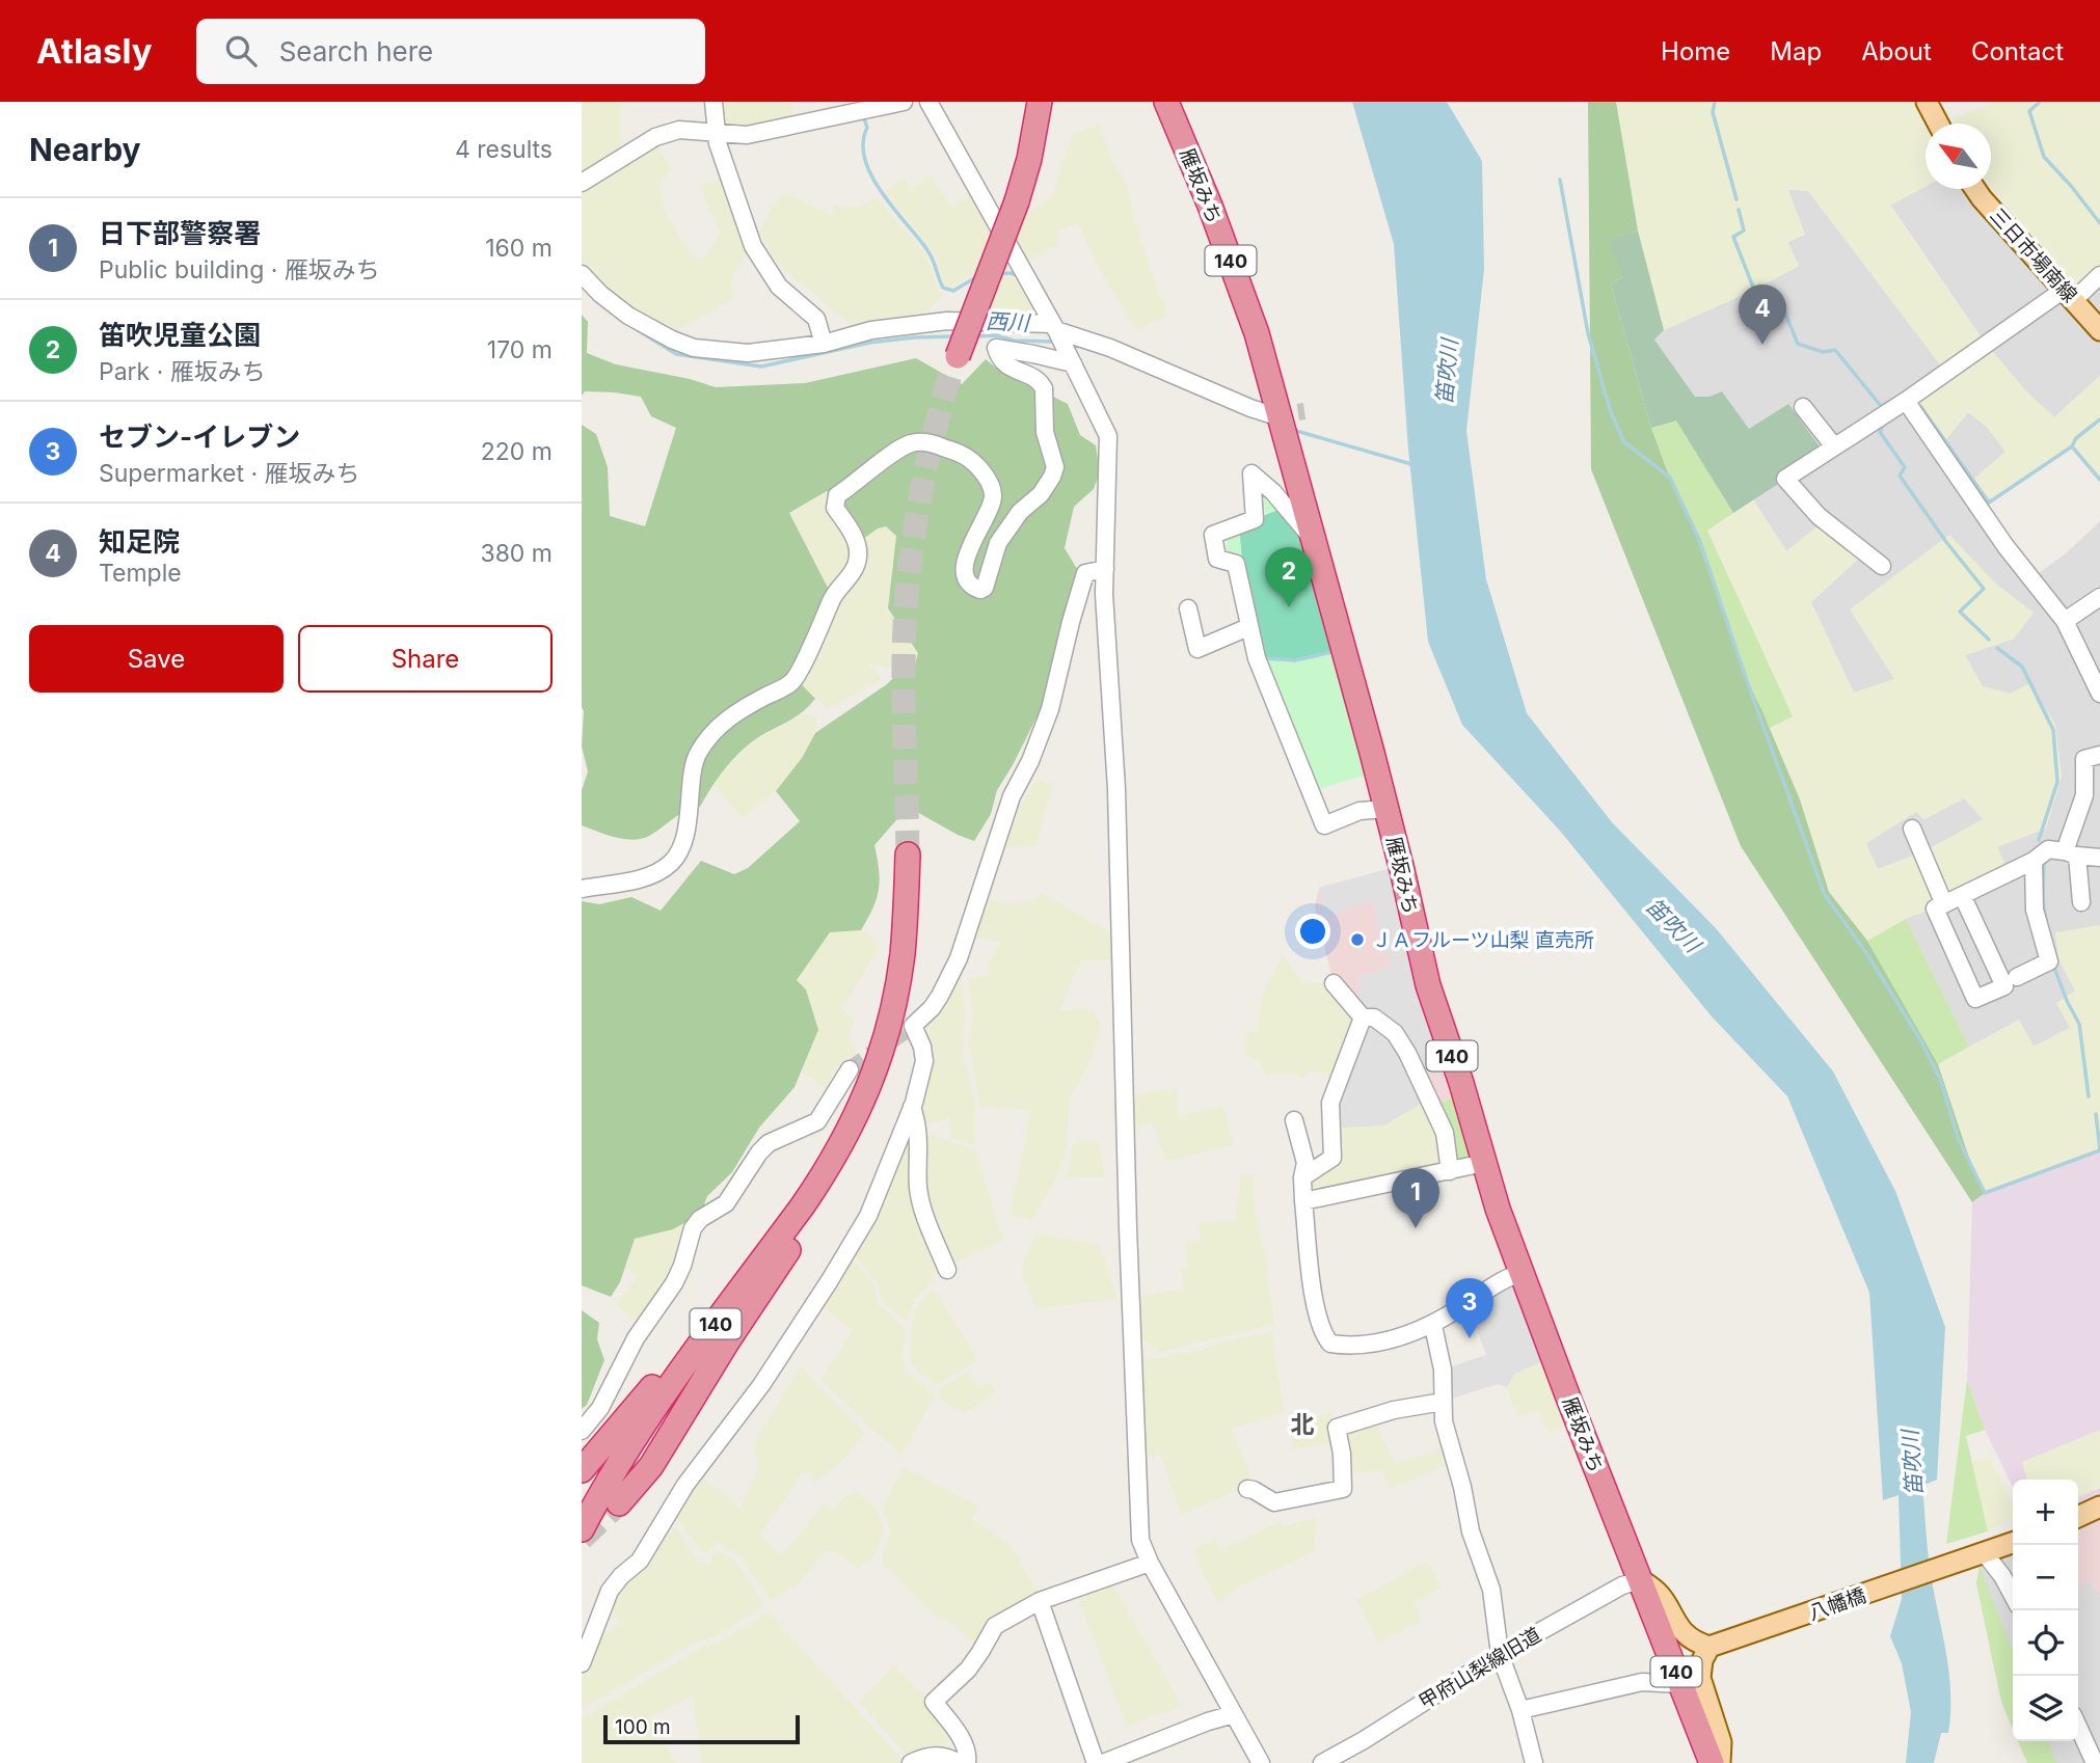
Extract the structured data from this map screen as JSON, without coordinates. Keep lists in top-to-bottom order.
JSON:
{
  "streets": {
    "highway": ["雁坂みち", "140"],
    "main road": ["三日市場南線", "八幡橋"],
    "street": ["甲府山梨線旧道"]
  },
  "crossings": [
    ["雁坂みち", "甲府山梨線旧道"]
  ],
  "districts": ["北"],
  "water": ["西川", "笛吹川"],
  "places": ["ＪＡフルーツ山梨 直売所"],
  "scale_bar": "100 m",
  "north": "top left",
  "page": {
    "header": "Atlasly",
    "search": "Search here",
    "nav": [
      "Home",
      "Map",
      "About",
      "Contact"
    ],
    "heading": ["Nearby", "4 results"],
    "list": [
      {
        "mark": "1",
        "name": "日下部警察署",
        "note": "Public building · 雁坂みち",
        "value": "160 m"
      },
      {
        "mark": "2",
        "name": "笛吹児童公園",
        "note": "Park · 雁坂みち",
        "value": "170 m"
      },
      {
        "mark": "3",
        "name": "セブン-イレブン",
        "note": "Supermarket · 雁坂みち",
        "value": "220 m"
      },
      {
        "mark": "4",
        "name": "知足院",
        "note": "Temple",
        "value": "380 m"
      }
    ],
    "pins": [
      "4",
      "2",
      "1",
      "3"
    ],
    "buttons": ["Save", "Share"],
    "map_buttons": ["+", "−"],
    "scale": "100 m"
  }
}
